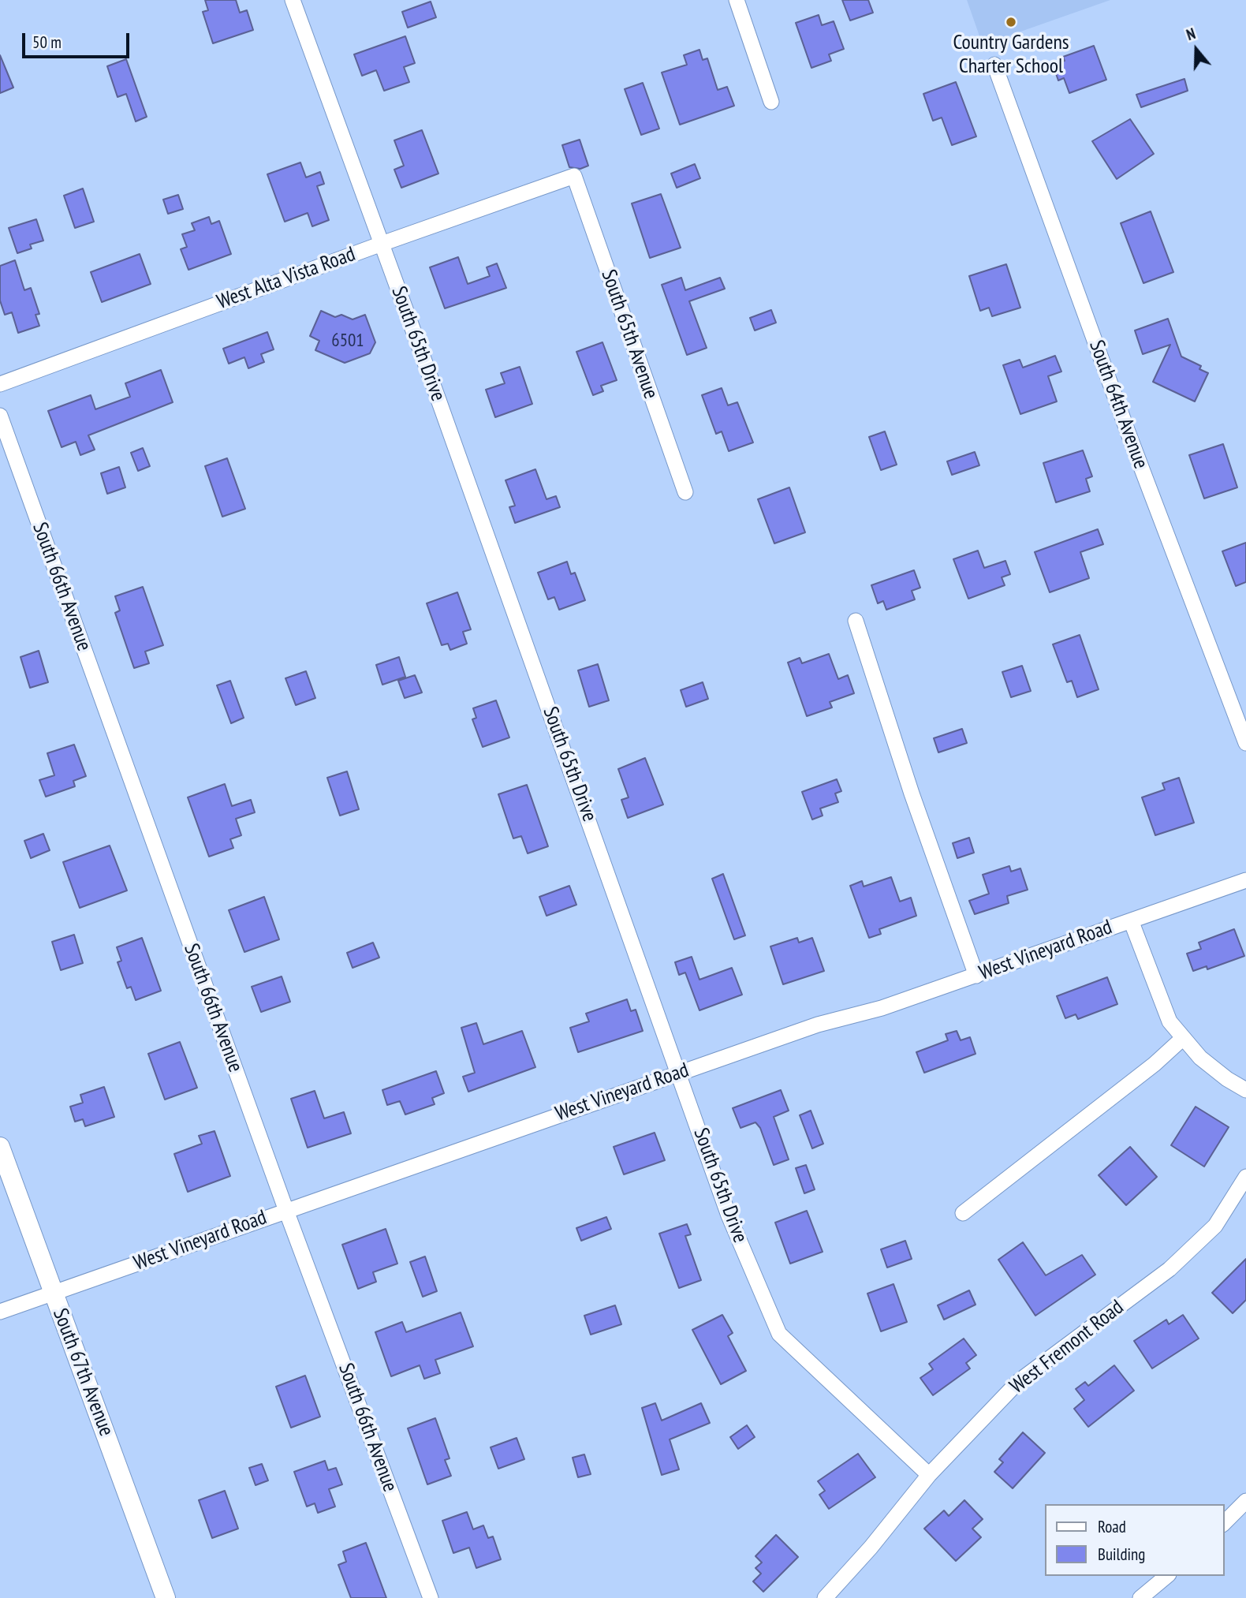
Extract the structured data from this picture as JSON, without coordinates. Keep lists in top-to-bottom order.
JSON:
{
  "streets": {
    "main road": ["South 67th Avenue"],
    "street": [
      "West Alta Vista Road",
      "South 65th Avenue",
      "South 65th Drive",
      "South 64th Avenue",
      "South 66th Avenue",
      "West Vineyard Road",
      "West Fremont Road"
    ]
  },
  "crossings": [
    ["West Alta Vista Road", "South 65th Avenue"],
    ["West Alta Vista Road", "South 65th Drive"],
    ["South 65th Drive", "West Vineyard Road"],
    ["South 65th Drive", "West Fremont Road"],
    ["South 66th Avenue", "West Vineyard Road"],
    ["West Vineyard Road", "South 67th Avenue"]
  ],
  "places": ["Country Gardens Charter School"],
  "house_numbers": ["6501"],
  "legend": ["Road", "Building"],
  "scale_bar": "50 m",
  "north": "top"
}
